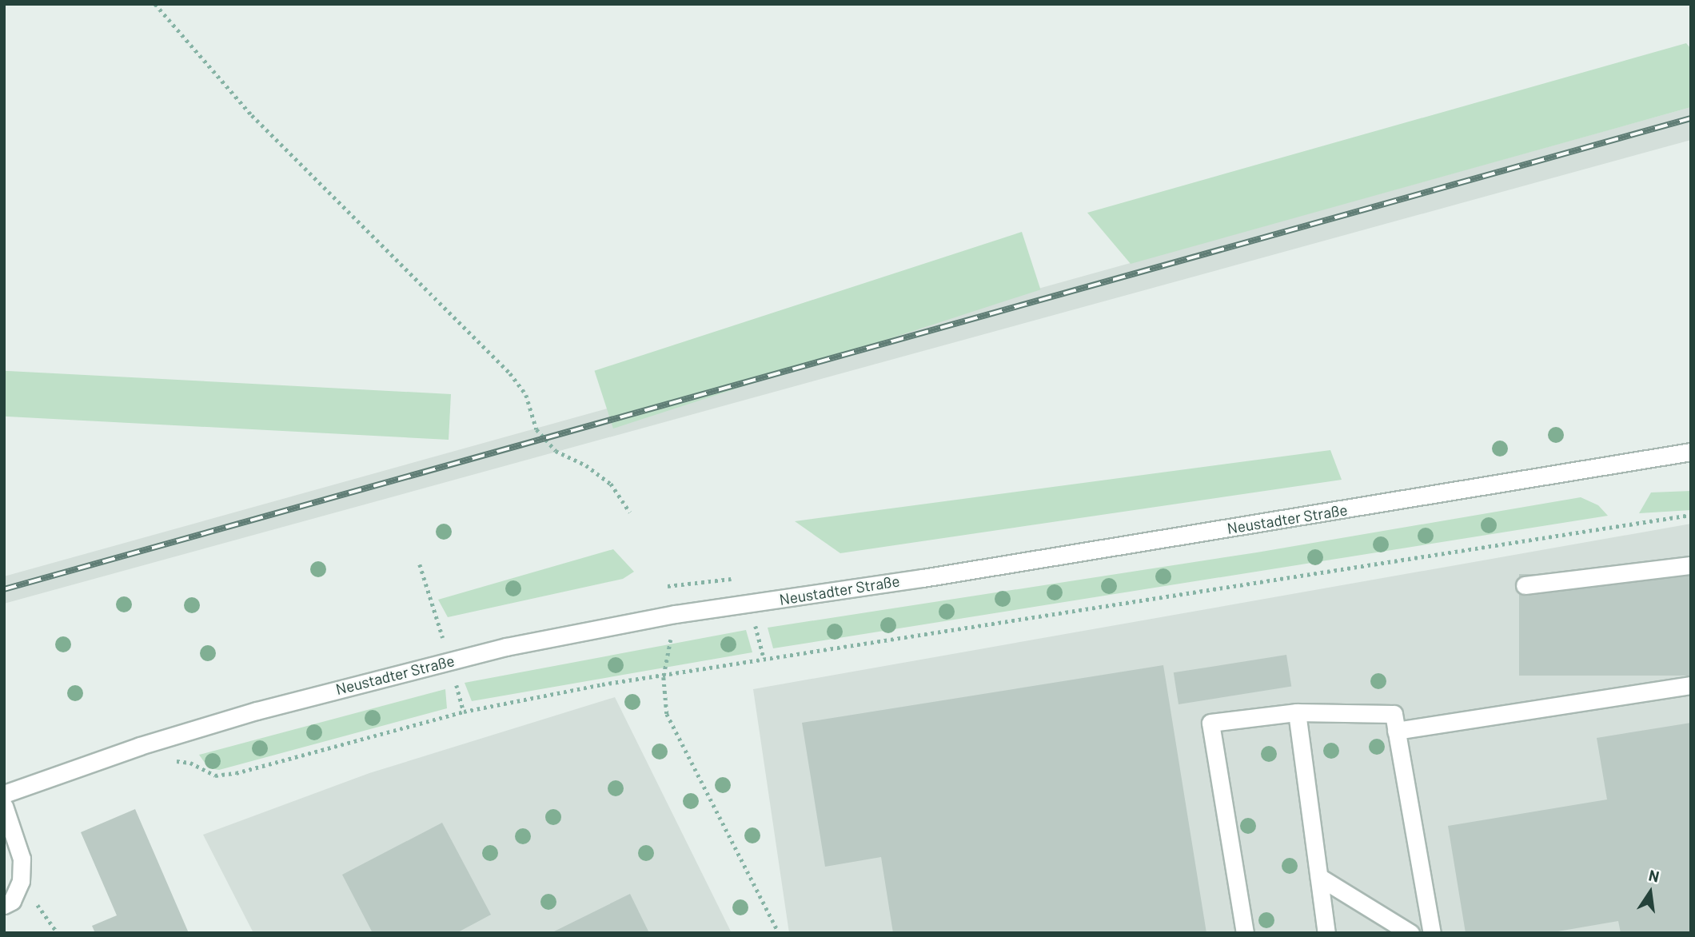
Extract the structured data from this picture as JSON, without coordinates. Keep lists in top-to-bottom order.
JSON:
{
  "streets": {
    "street": ["Neustadter Straße"]
  },
  "north": "top"
}
